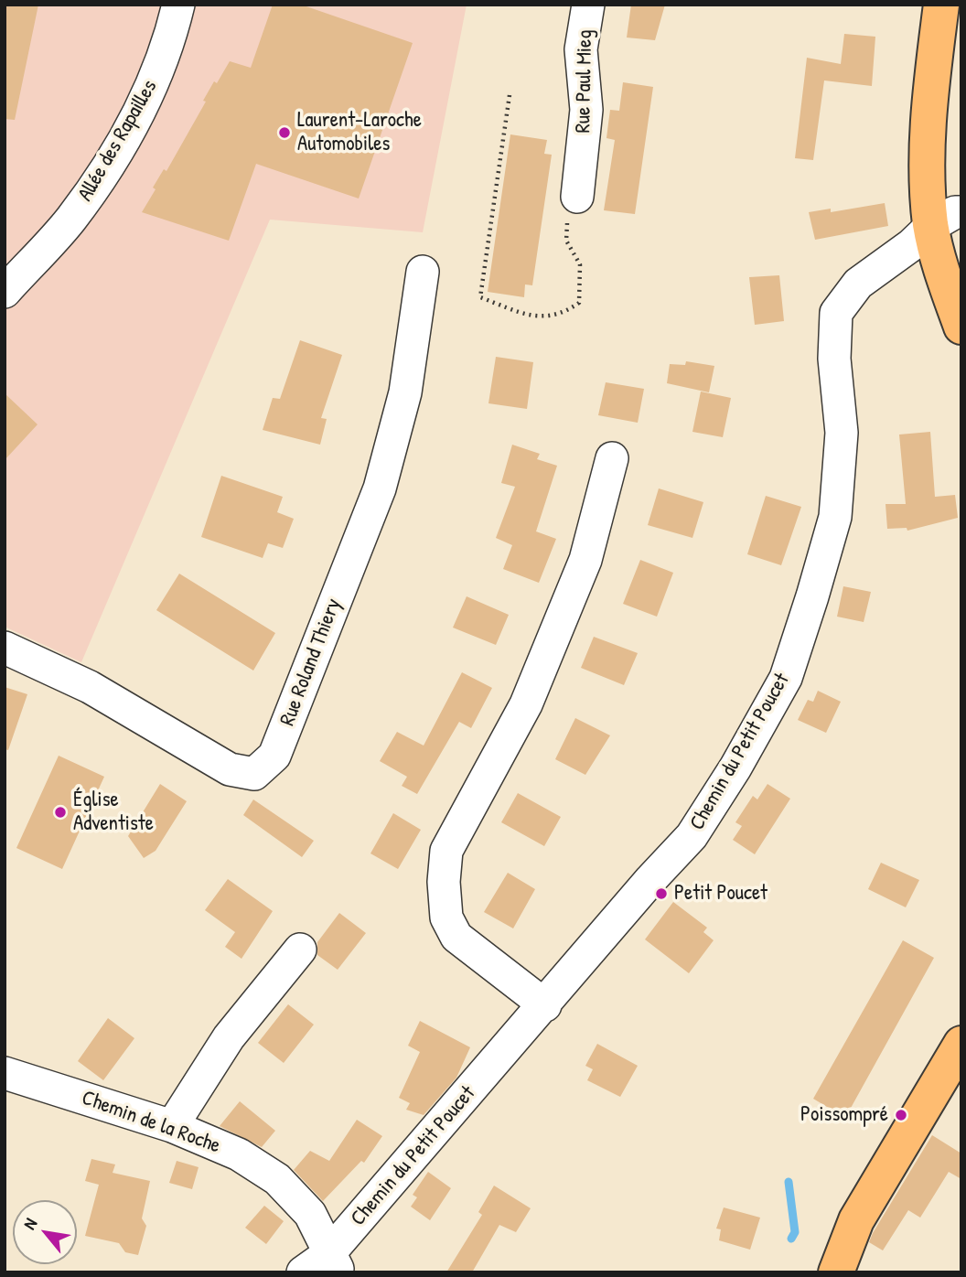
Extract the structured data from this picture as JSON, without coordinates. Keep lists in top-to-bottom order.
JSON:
{
  "streets": {
    "street": [
      "Rue Paul Mieg",
      "Allée des Rapailles",
      "Rue Roland Thiery",
      "Chemin du Petit Poucet",
      "Chemin de la Roche"
    ]
  },
  "crossings": [
    ["Chemin du Petit Poucet", "Chemin de la Roche"]
  ],
  "places": [
    "Laurent-Laroche Automobiles",
    "Église Adventiste",
    "Petit Poucet",
    "Poissompré"
  ],
  "north": "top left"
}
